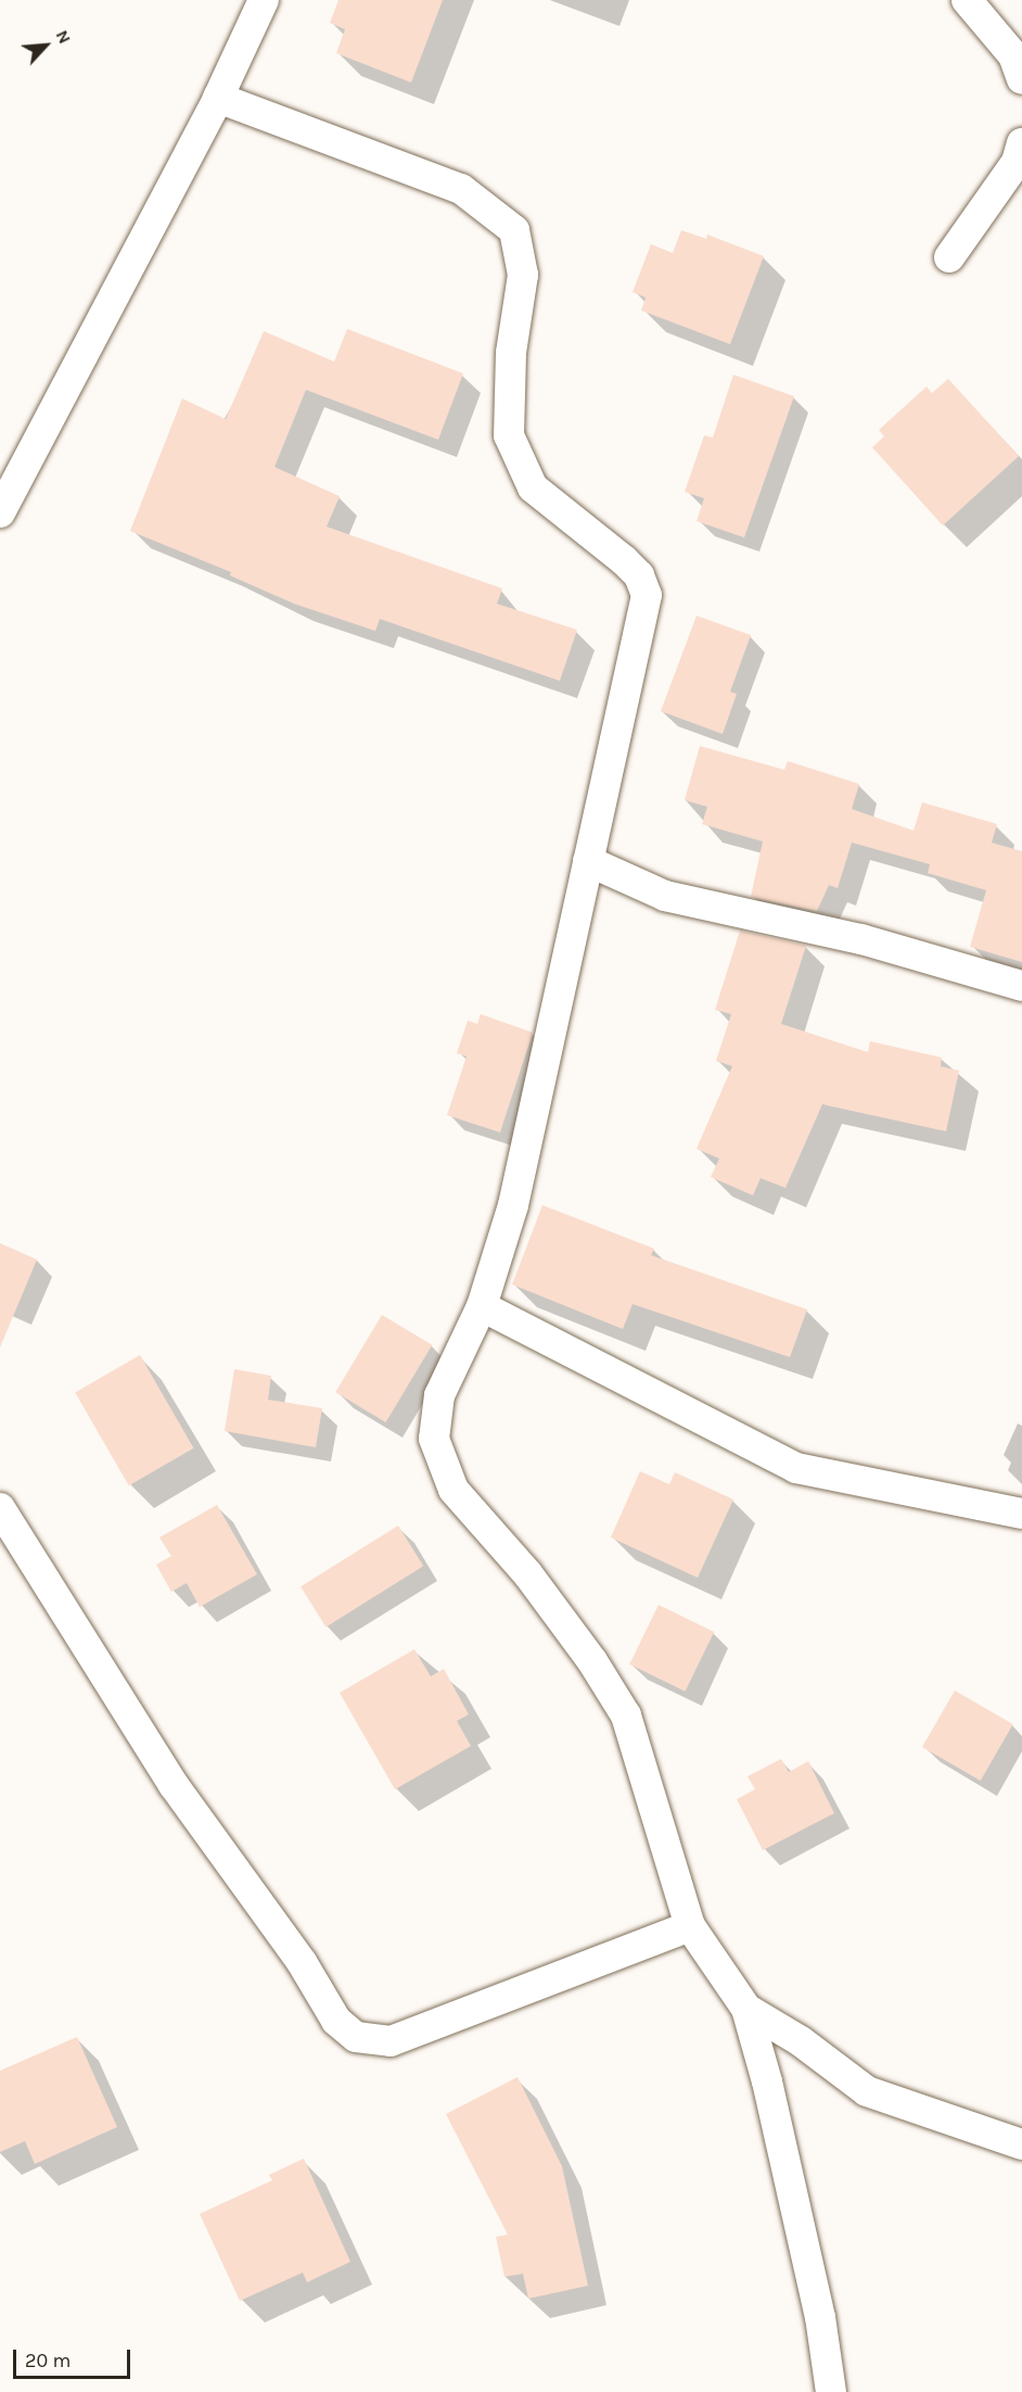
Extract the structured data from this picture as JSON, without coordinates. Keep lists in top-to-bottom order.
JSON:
{
  "scale_bar": "20 m",
  "north": "top right"
}
